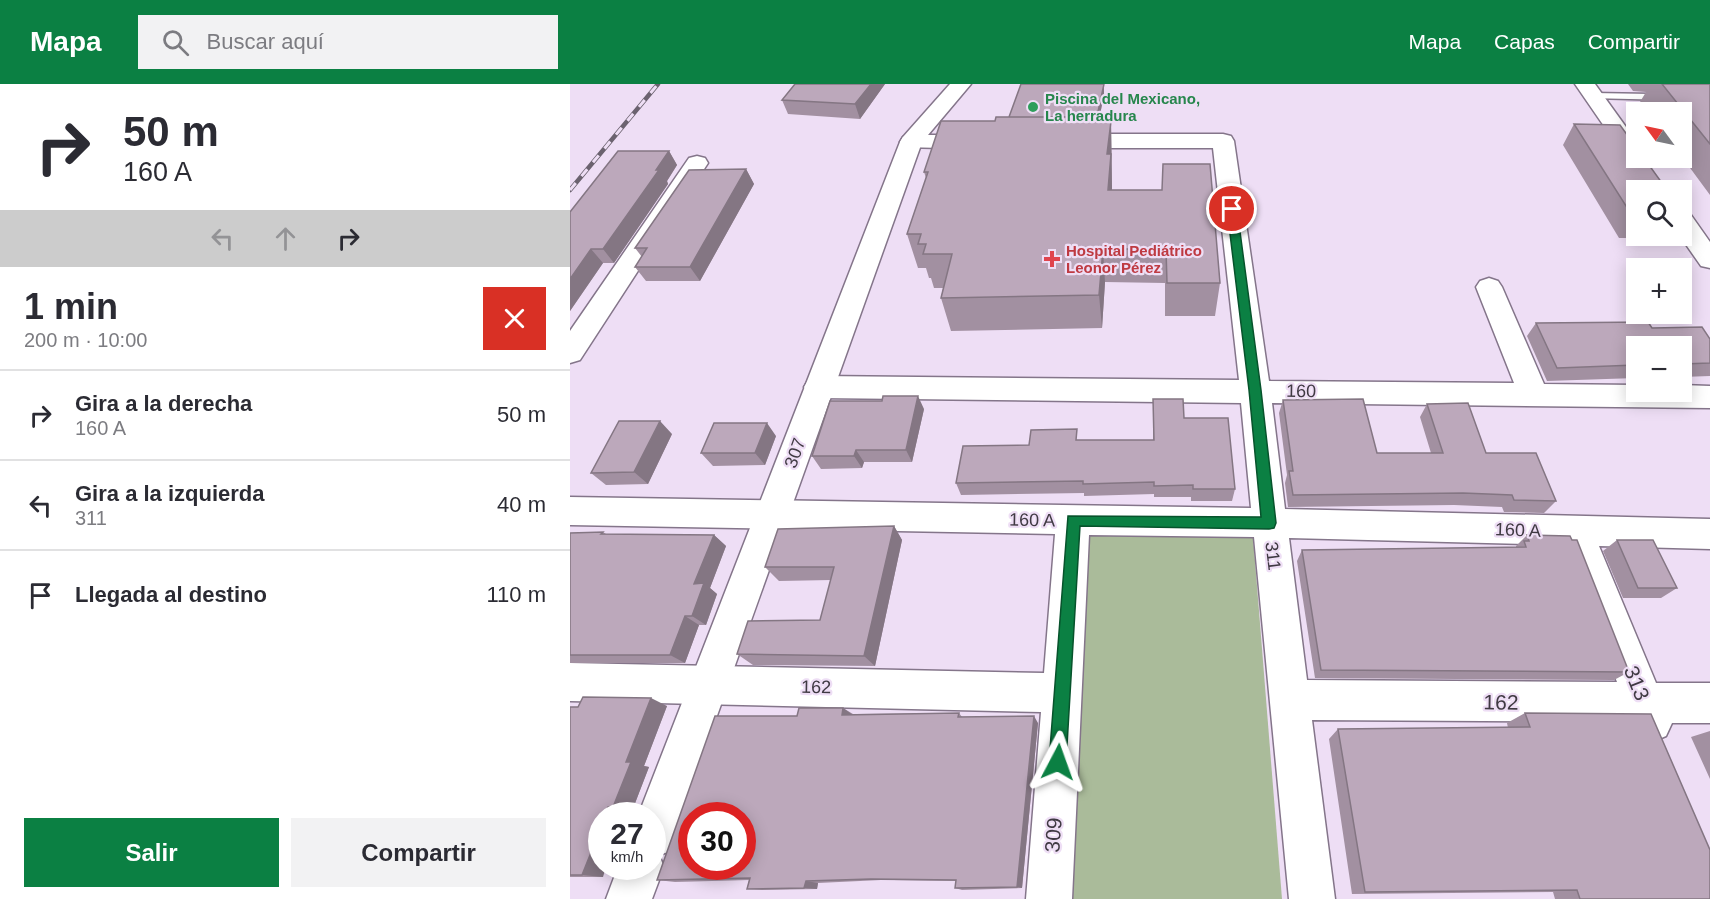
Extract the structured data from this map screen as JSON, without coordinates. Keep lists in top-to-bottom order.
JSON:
{
  "streets": {
    "street": [
      "160",
      "307",
      "160 A",
      "311",
      "313",
      "162",
      "309"
    ]
  },
  "crossings": [
    ["160", "307"],
    ["160", "311"],
    ["307", "160 A"],
    ["307", "162"],
    ["160 A", "311"],
    ["160 A", "313"],
    ["160 A", "309"],
    ["311", "162"],
    ["313", "162"],
    ["162", "309"]
  ],
  "places": {
    "other": ["Piscina del Mexicano, La herradura"],
    "health": ["Hospital Pediátrico Leonor Pérez"]
  },
  "north": "top left",
  "page": {
    "header": "Mapa",
    "search": "Buscar aquí",
    "nav": ["Mapa", "Capas", "Compartir"],
    "turn": ["50 m", "160 A"],
    "map_buttons": ["+", "−"],
    "heading": ["1 min", "200 m · 10:00"],
    "list": [
      {
        "name": "Gira a la derecha",
        "note": "160 A",
        "value": "50 m"
      },
      {
        "name": "Gira a la izquierda",
        "note": "311",
        "value": "40 m"
      },
      {
        "name": "Llegada al destino",
        "value": "110 m"
      }
    ],
    "speed": "27 km/h",
    "limit": "30",
    "buttons": ["Salir", "Compartir"]
  }
}
